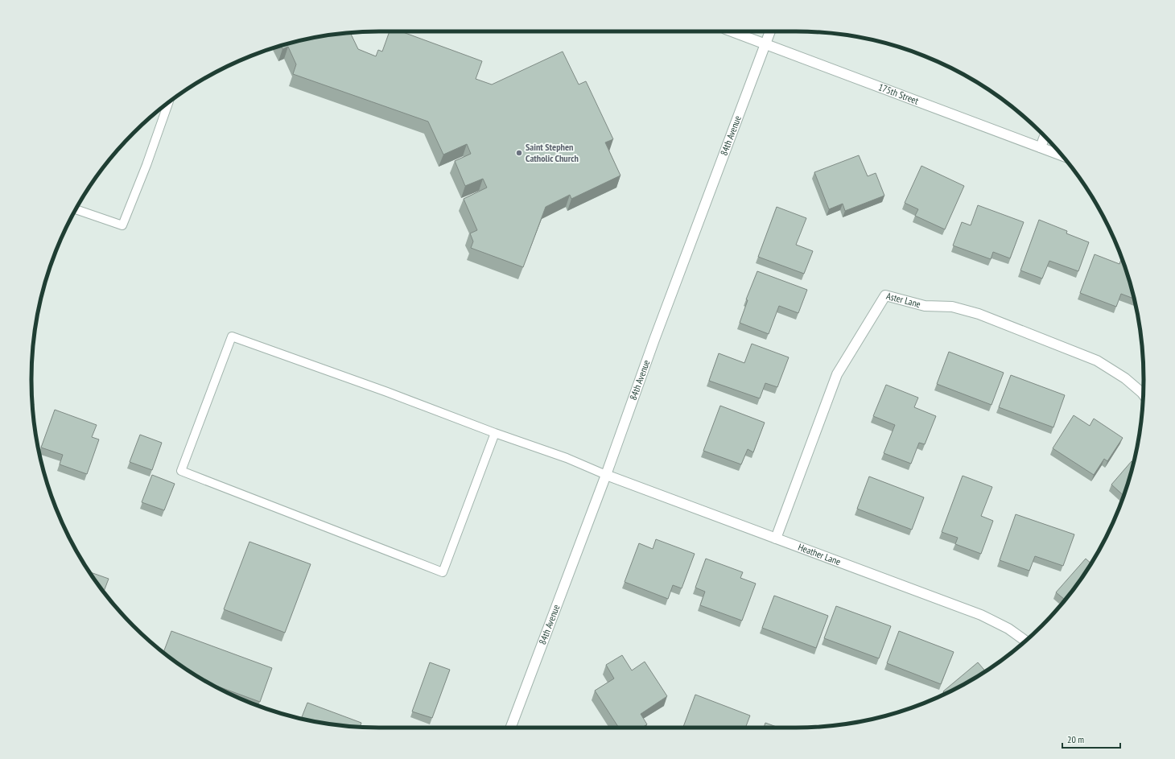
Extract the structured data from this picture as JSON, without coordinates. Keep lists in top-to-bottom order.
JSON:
{
  "streets": {
    "street": [
      "175th Street",
      "84th Avenue",
      "Aster Lane",
      "Heather Lane"
    ]
  },
  "crossings": [
    ["175th Street", "84th Avenue"],
    ["84th Avenue", "Heather Lane"],
    ["Aster Lane", "Heather Lane"]
  ],
  "places": ["Saint Stephen Catholic Church"],
  "scale_bar": "20 m"
}
